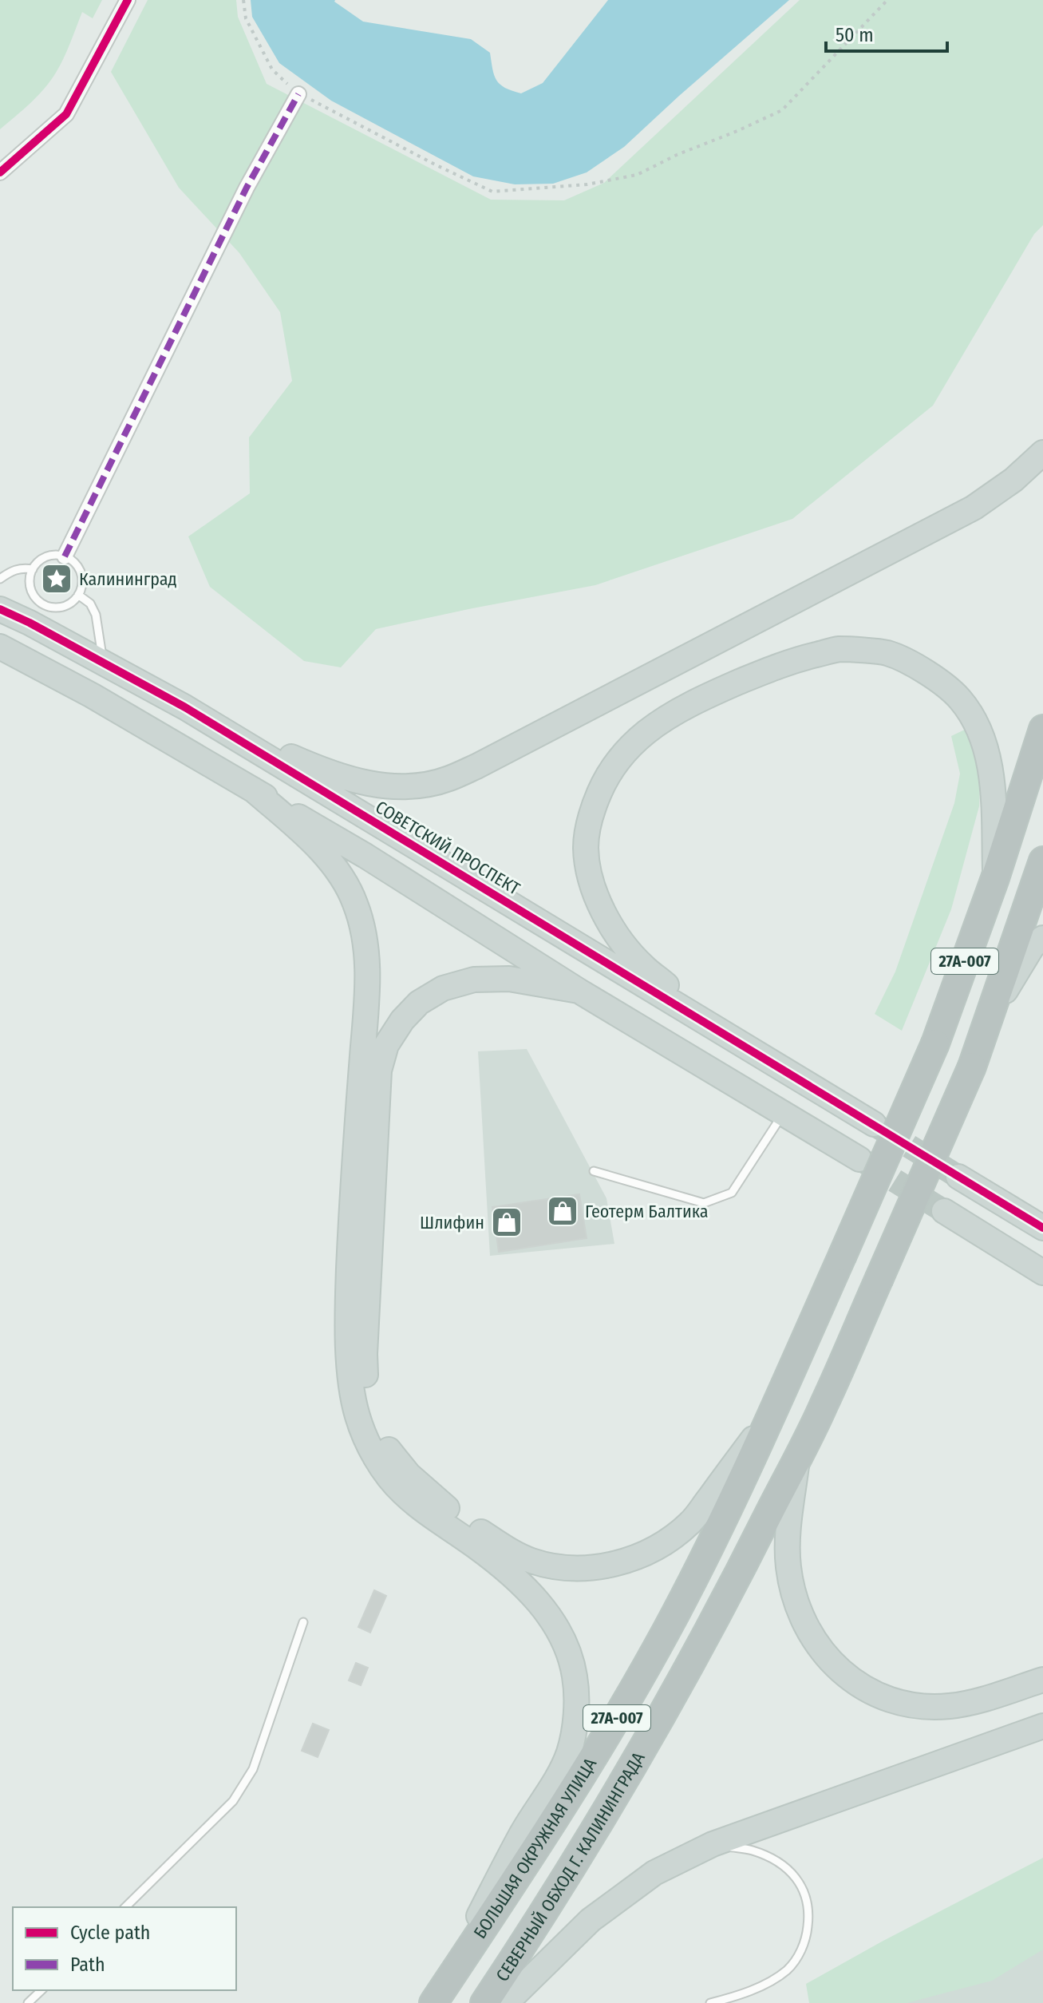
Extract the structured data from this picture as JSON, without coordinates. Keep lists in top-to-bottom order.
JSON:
{
  "streets": {
    "highway": ["27А-007", "БОЛЬШАЯ ОКРУЖНАЯ УЛИЦА", "СЕВЕРНЫЙ ОБХОД Г. КАЛИНИНГРАДА"],
    "main road": ["СОВЕТСКИЙ ПРОСПЕКТ"]
  },
  "crossings": [
    ["27А-007", "БОЛЬШАЯ ОКРУЖНАЯ УЛИЦА"]
  ],
  "places": {
    "place": ["Калининград"],
    "shop": ["Геотерм Балтика", "Шлифин"]
  },
  "legend": ["Cycle path", "Path"],
  "scale_bar": "50 m"
}
